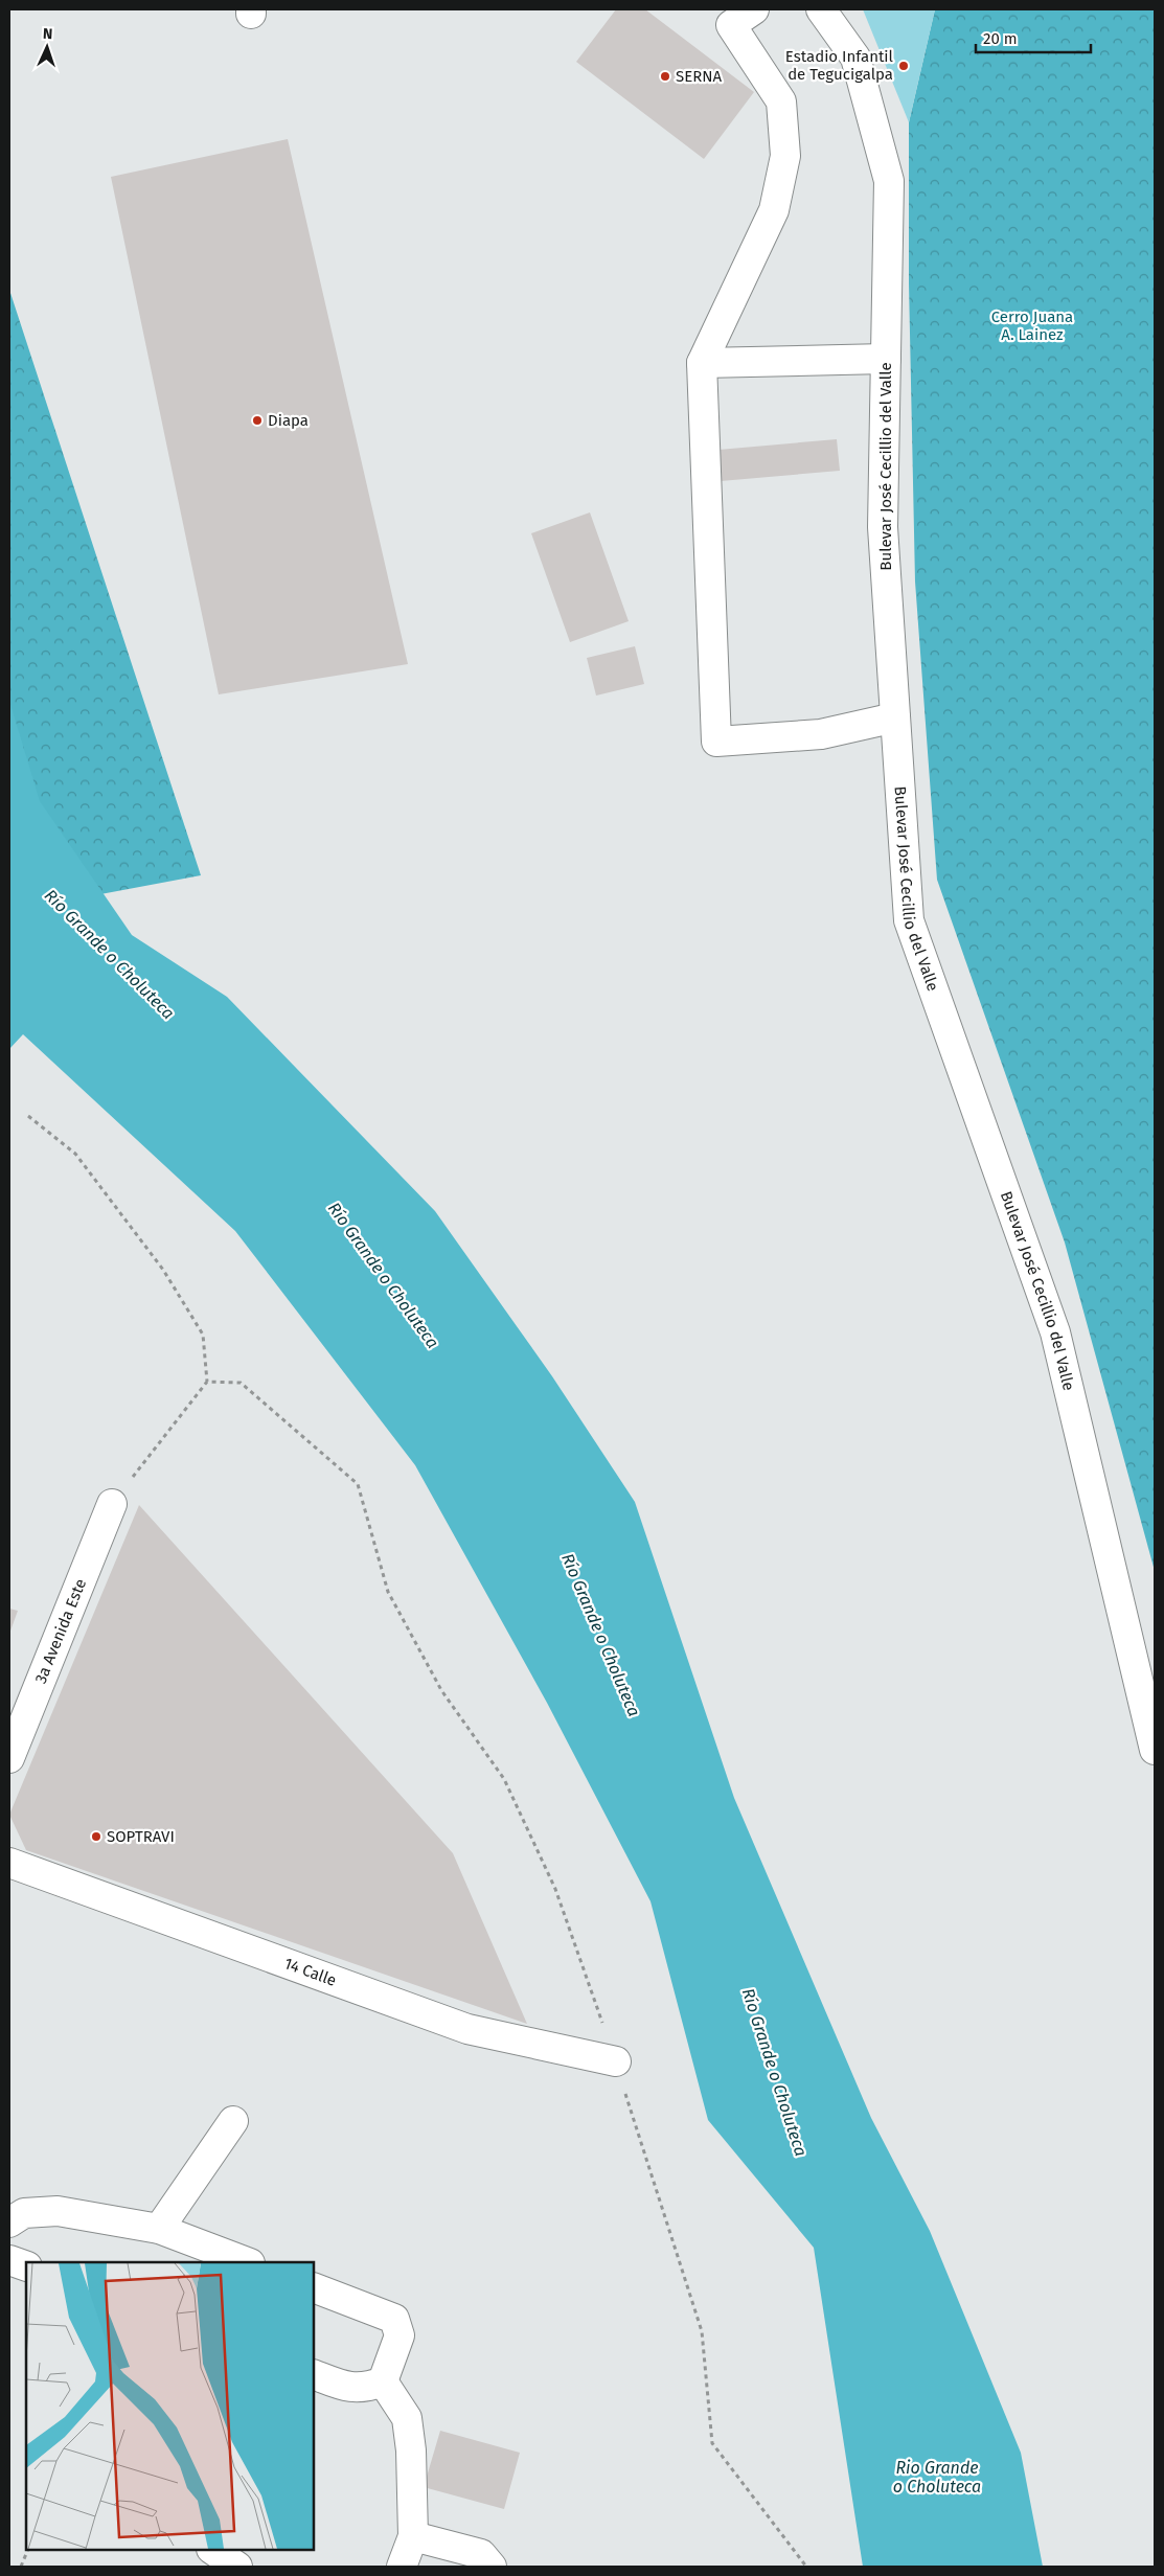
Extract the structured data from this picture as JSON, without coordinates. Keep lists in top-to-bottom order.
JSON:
{
  "streets": {
    "main road": ["Bulevar José Cecillio del Valle", "3a Avenida Este", "14 Calle"]
  },
  "water": ["Río Grande o Choluteca", "Rio Grande o Choluteca"],
  "parks": ["Cerro Juana A. Lainez"],
  "places": [
    "Estadio Infantil de Tegucigalpa",
    "SERNA",
    "Diapa",
    "SOPTRAVI"
  ],
  "scale_bar": "20 m",
  "north": "top"
}
